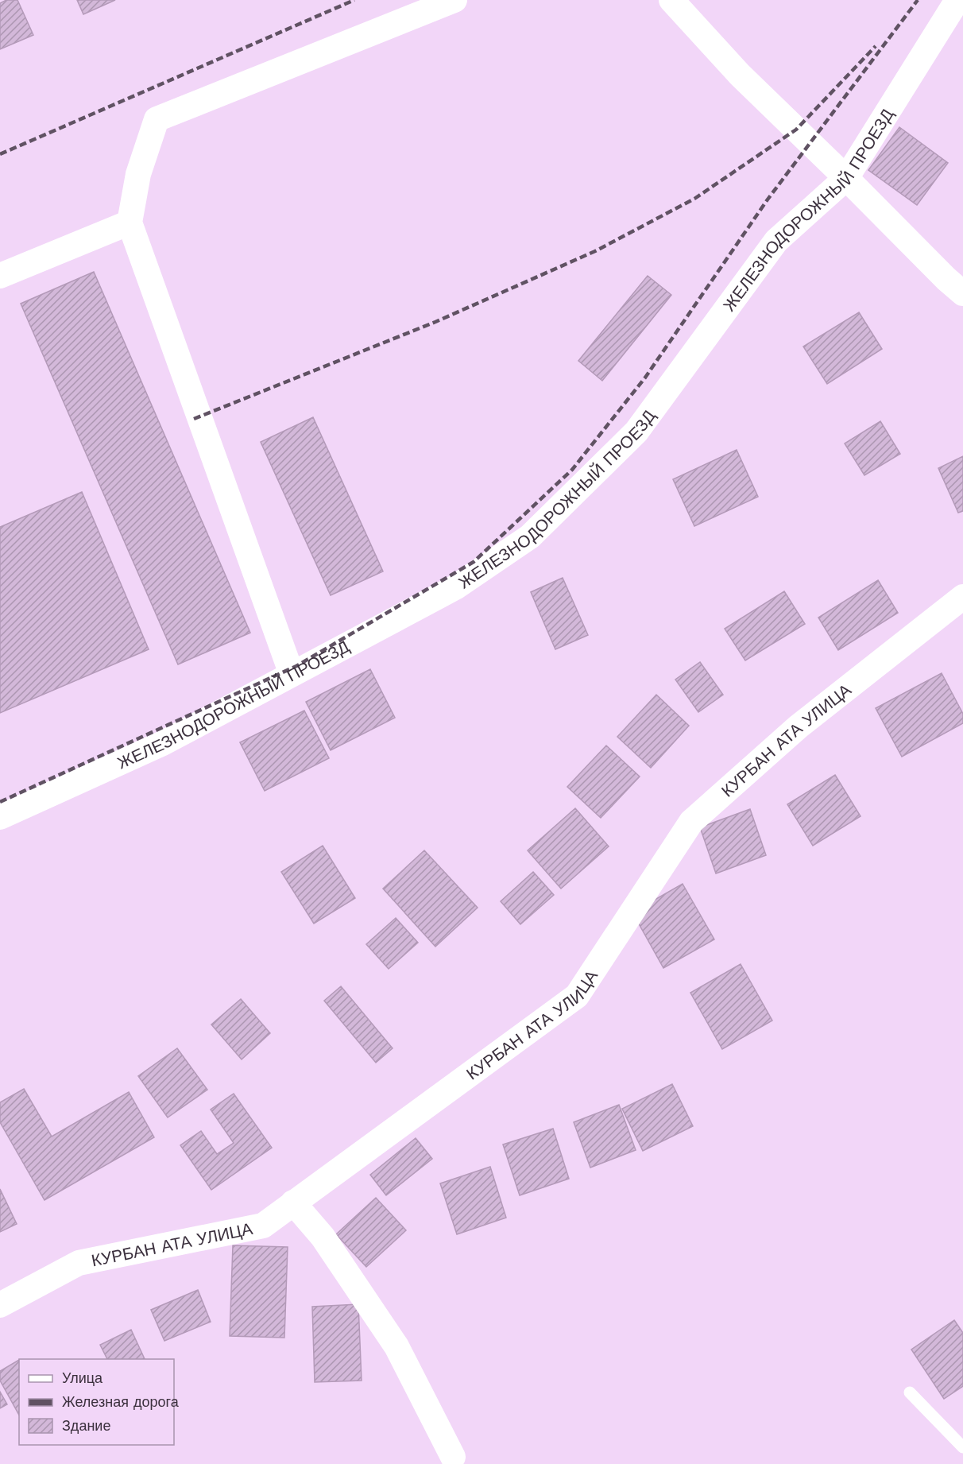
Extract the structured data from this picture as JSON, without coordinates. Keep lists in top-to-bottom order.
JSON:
{
  "streets": {
    "street": ["ЖЕЛЕЗНОДОРОЖНЫЙ ПРОЕЗД", "КУРБАН АТА УЛИЦА"]
  },
  "legend": ["Улица", "Железная дорога", "Здание"]
}
